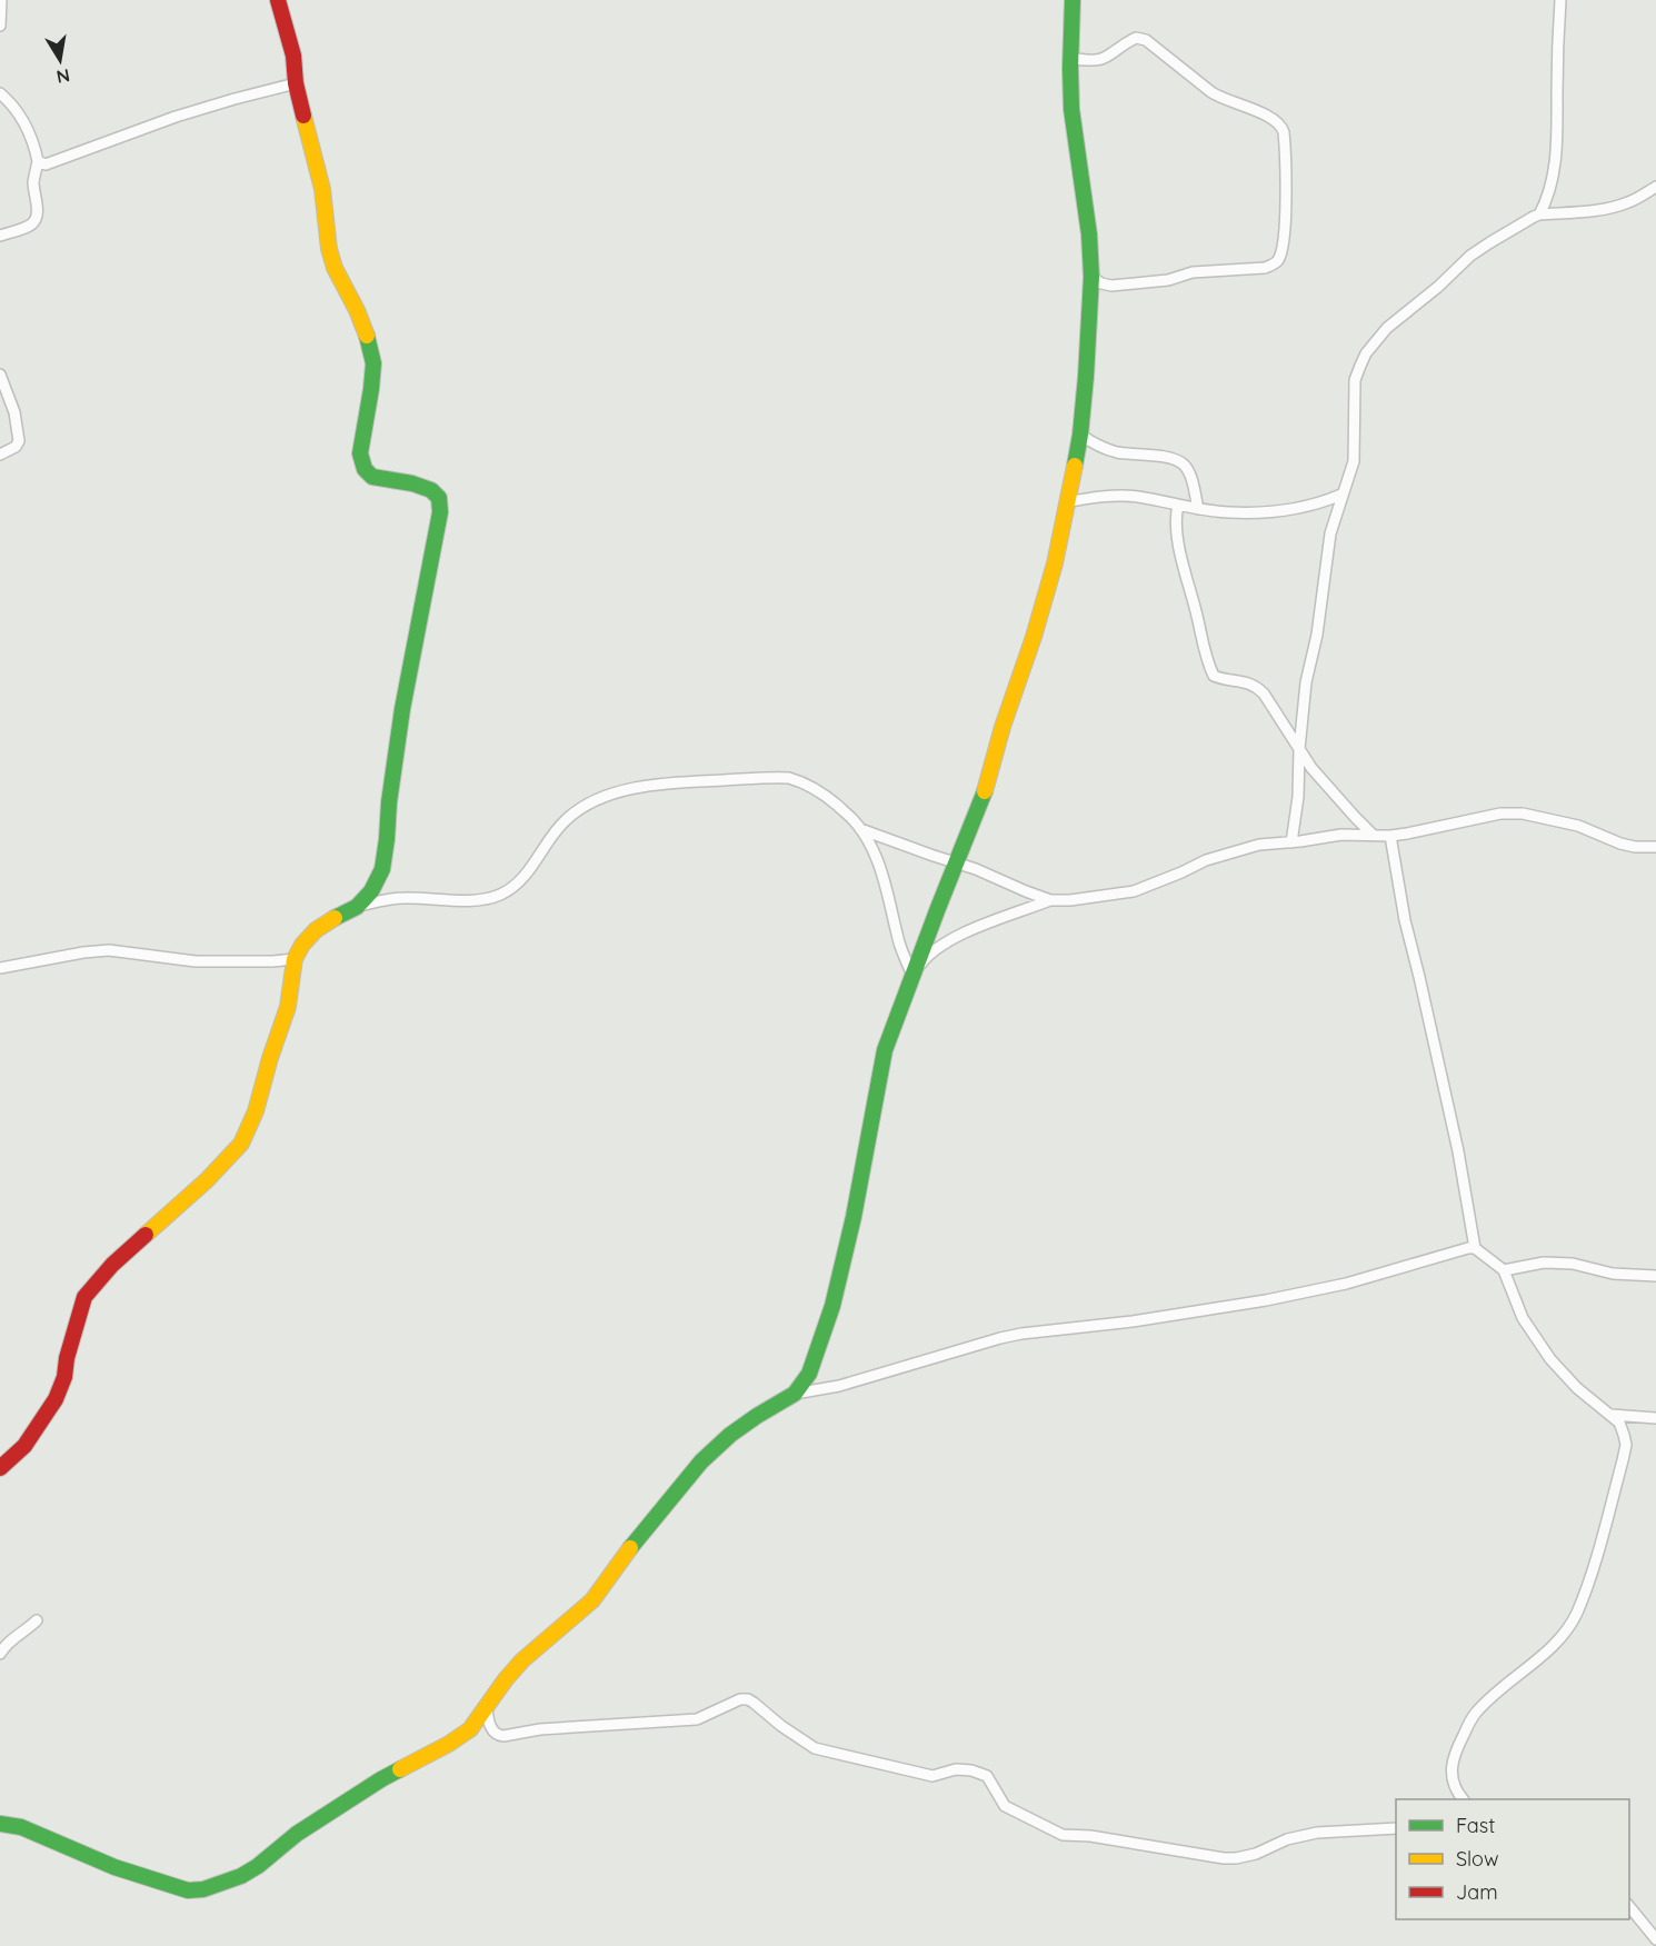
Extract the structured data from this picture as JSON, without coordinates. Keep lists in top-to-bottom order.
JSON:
{
  "legend": ["Fast", "Slow", "Jam"],
  "north": "bottom"
}
